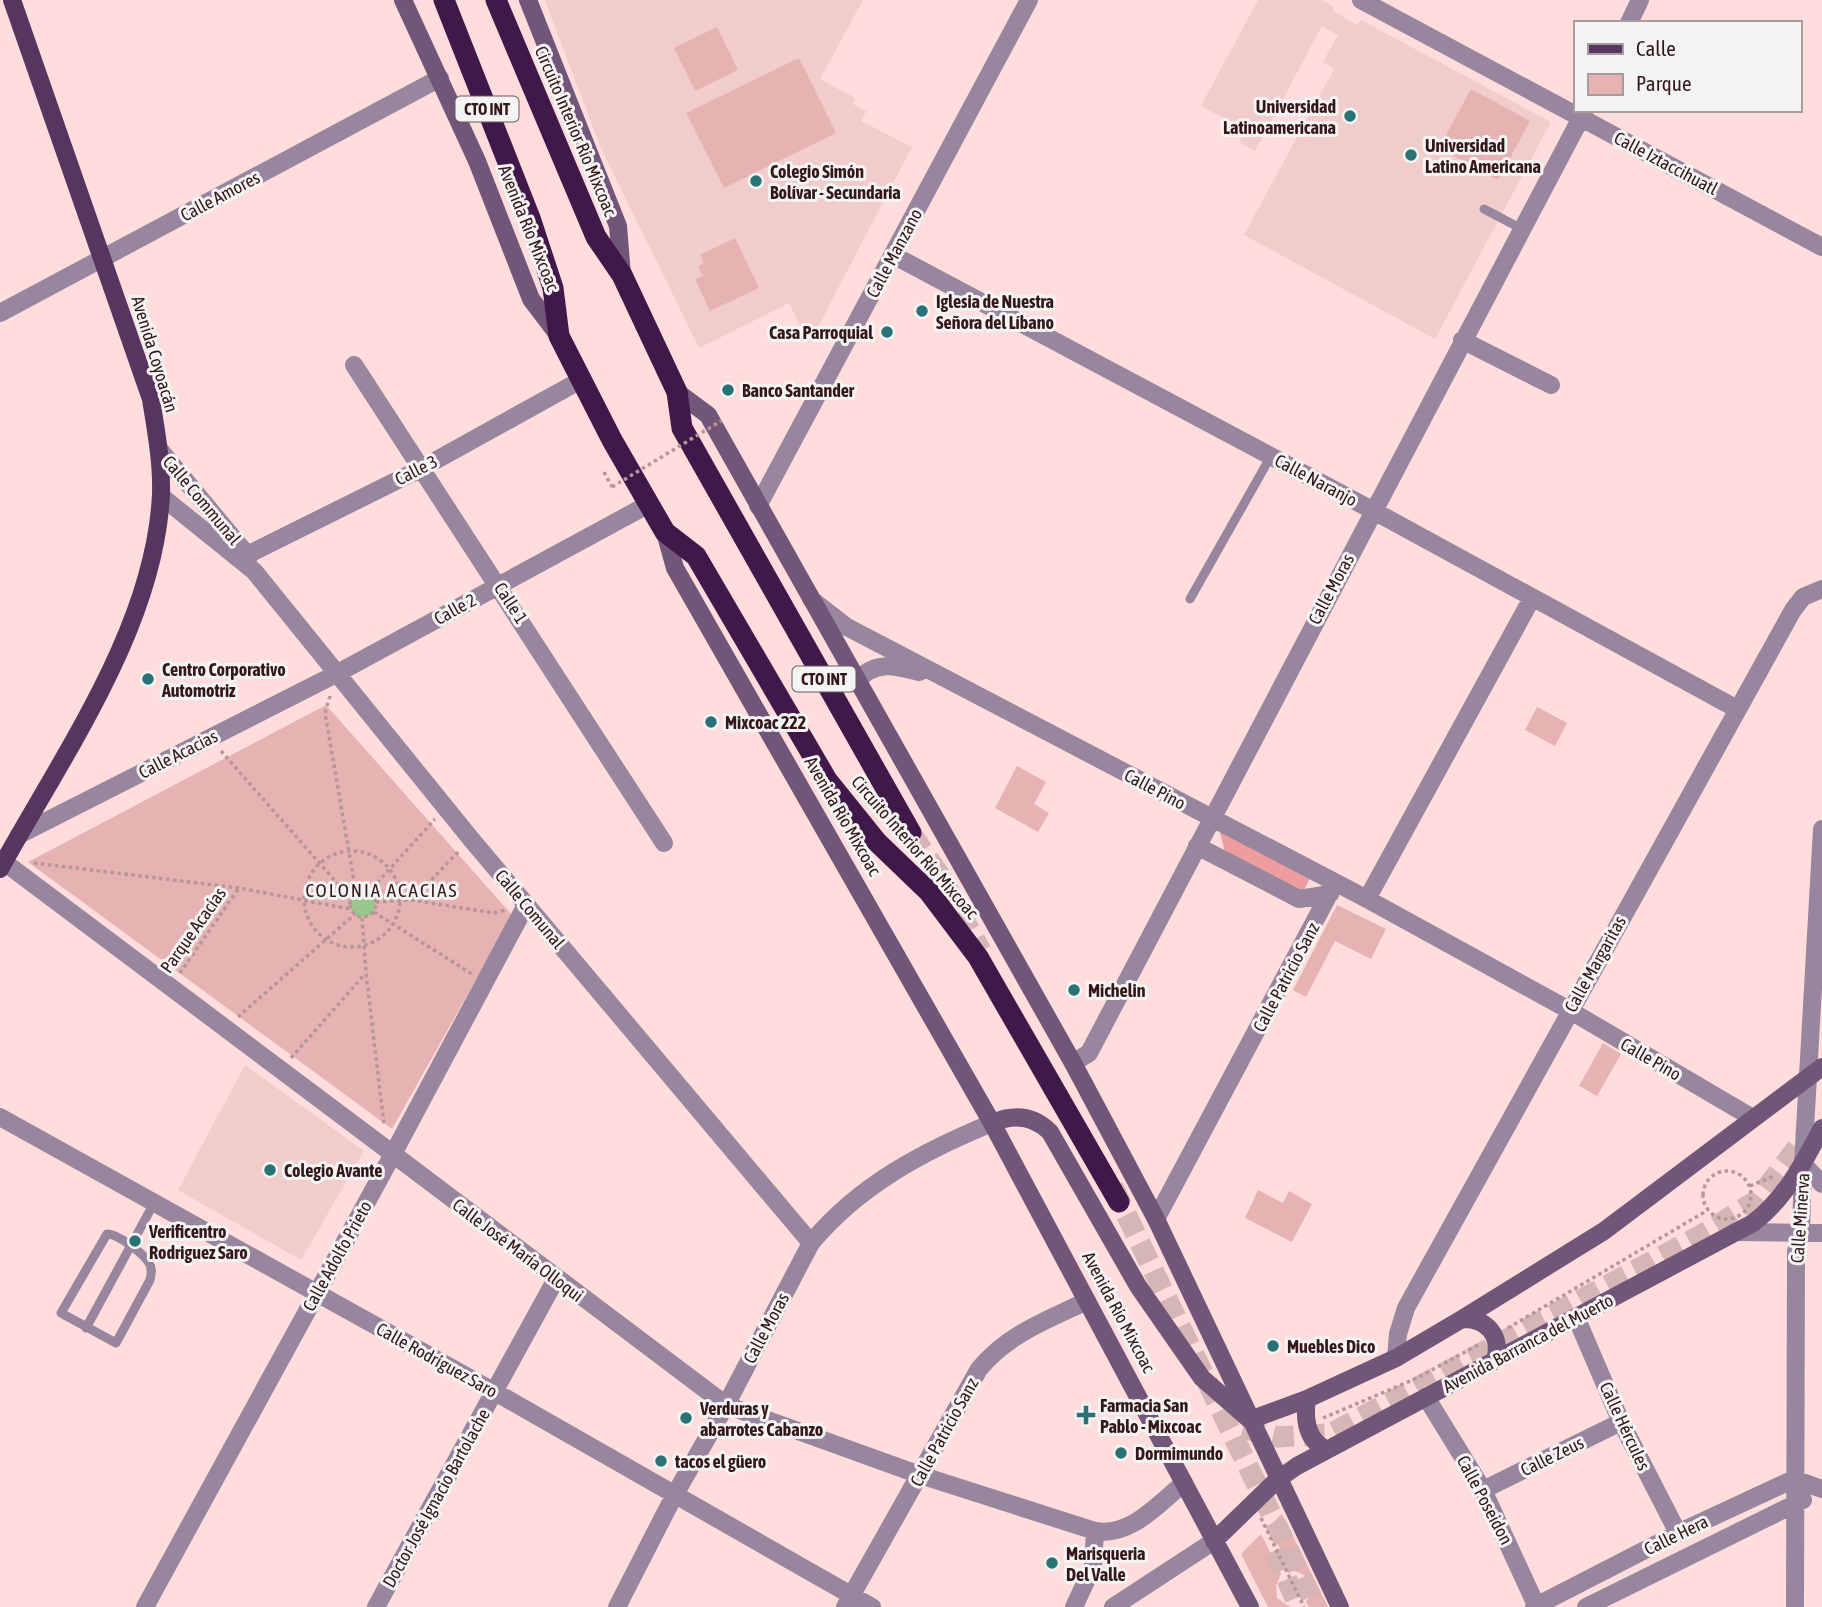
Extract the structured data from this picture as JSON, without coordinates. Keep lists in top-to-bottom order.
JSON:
{
  "streets": {
    "highway": ["CTO INT", "Circuito Interior Río Mixcoac", "Avenida Río Mixcoac"],
    "main road": ["Avenida Coyoacán", "Avenida Barranca del Muerto"],
    "street": [
      "Calle Iztaccihuatl",
      "Calle Amores",
      "Calle Manzano",
      "Calle 3",
      "Calle Naranjo",
      "Calle Communal",
      "Calle Moras",
      "Calle 1",
      "Calle 2",
      "Calle Acacias",
      "Calle Pino",
      "Calle Comunal",
      "Calle Margaritas",
      "Calle Patricio Sanz",
      "Calle Minerva",
      "Calle José María Olloqui",
      "Calle Adolfo Prieto",
      "Calle Rodríguez Saro",
      "Calle Hércules",
      "Calle Zeus",
      "Doctor José Ignacio Bartolache",
      "Calle Poseidon",
      "Calle Hera"
    ],
    "path": ["Parque Acacías"]
  },
  "crossings": [
    ["CTO INT", "Circuito Interior Río Mixcoac"],
    ["CTO INT", "Avenida Río Mixcoac"],
    ["CTO INT", "Calle Manzano"],
    ["CTO INT", "Calle Moras"],
    ["CTO INT", "Calle Pino"],
    ["CTO INT", "Calle Patricio Sanz"],
    ["CTO INT", "Avenida Barranca del Muerto"],
    ["Circuito Interior Río Mixcoac", "Avenida Río Mixcoac"],
    ["Calle Iztaccihuatl", "Calle Moras"],
    ["Calle Amores", "Avenida Río Mixcoac"],
    ["Calle Amores", "Avenida Coyoacán"],
    ["Avenida Río Mixcoac", "Calle 3"],
    ["Avenida Río Mixcoac", "Calle Moras"],
    ["Avenida Río Mixcoac", "Calle 2"],
    ["Avenida Río Mixcoac", "Calle Patricio Sanz"],
    ["Avenida Río Mixcoac", "Avenida Barranca del Muerto"],
    ["Calle Manzano", "Calle Naranjo"],
    ["Avenida Coyoacán", "Calle Communal"],
    ["Avenida Coyoacán", "Calle Acacias"],
    ["Avenida Coyoacán", "Calle Comunal"],
    ["Avenida Coyoacán", "Calle José María Olloqui"],
    ["Calle 3", "Calle Communal"],
    ["Calle 3", "Calle 1"],
    ["Calle 3", "Calle Comunal"],
    ["Calle Naranjo", "Calle Moras"],
    ["Calle Naranjo", "Calle Margaritas"],
    ["Calle Communal", "Calle Comunal"],
    ["Calle Moras", "Calle Pino"],
    ["Calle Moras", "Calle Comunal"],
    ["Calle Moras", "Calle José María Olloqui"],
    ["Calle Moras", "Calle Rodríguez Saro"],
    ["Calle 1", "Calle 2"],
    ["Calle 2", "Calle Acacias"],
    ["Calle 2", "Calle Comunal"],
    ["Calle Acacias", "Calle Comunal"],
    ["Calle Pino", "Calle Margaritas"],
    ["Calle Pino", "Calle Patricio Sanz"],
    ["Calle Comunal", "Calle Adolfo Prieto"],
    ["Calle Patricio Sanz", "Calle José María Olloqui"],
    ["Calle Patricio Sanz", "Calle Rodríguez Saro"],
    ["Calle Minerva", "Avenida Barranca del Muerto"],
    ["Calle Minerva", "Calle Hera"],
    ["Calle José María Olloqui", "Calle Adolfo Prieto"],
    ["Calle José María Olloqui", "Doctor José Ignacio Bartolache"],
    ["Calle Adolfo Prieto", "Calle Rodríguez Saro"],
    ["Avenida Barranca del Muerto", "Calle Hércules"],
    ["Avenida Barranca del Muerto", "Calle Poseidon"],
    ["Calle Rodríguez Saro", "Doctor José Ignacio Bartolache"],
    ["Calle Hércules", "Calle Zeus"],
    ["Calle Hércules", "Calle Hera"],
    ["Calle Zeus", "Calle Poseidon"],
    ["Calle Poseidon", "Calle Hera"]
  ],
  "districts": ["COLONIA ACACIAS"],
  "places": {
    "other": [
      "Universidad Latinoamericana",
      "Universidad Latino Americana",
      "Colegio Simón Bolívar - Secundaria",
      "Iglesia de Nuestra Señora del Líbano",
      "Casa Parroquial",
      "Banco Santander",
      "Centro Corporativo Automotriz",
      "Mixcoac 222",
      "Michelin",
      "Colegio Avante",
      "Verificentro Rodriguez Saro",
      "Muebles Dico",
      "Verduras y abarrotes Cabanzo",
      "Dormimundo",
      "tacos el güero",
      "Marisqueria Del Valle"
    ],
    "health": ["Farmacia San Pablo - Mixcoac"]
  },
  "legend": ["Calle", "Parque"]
}
